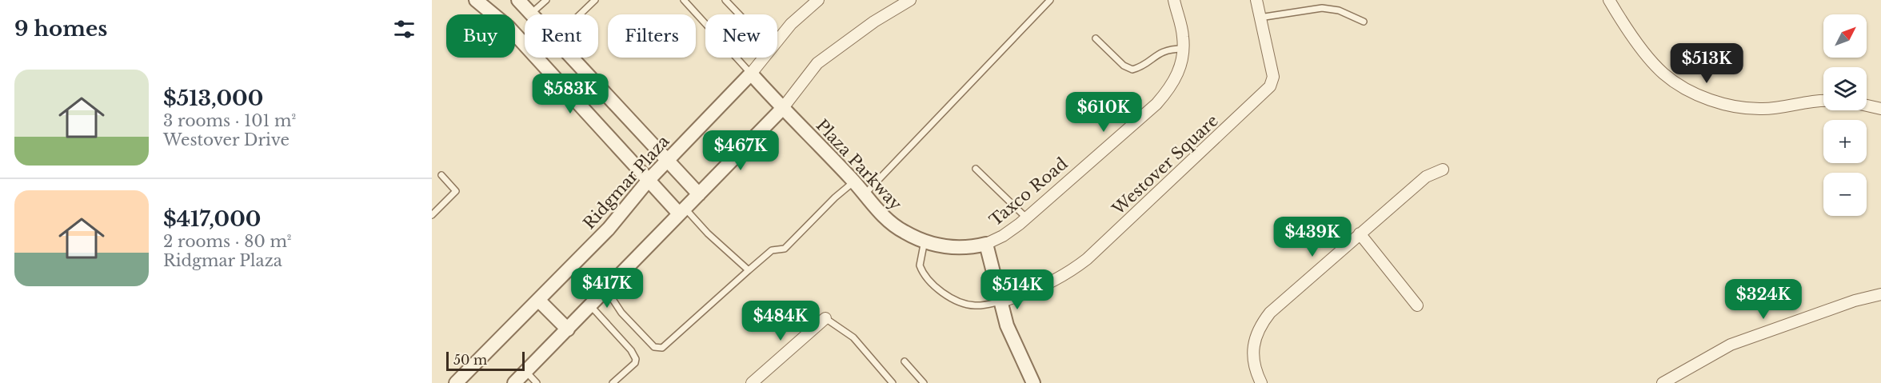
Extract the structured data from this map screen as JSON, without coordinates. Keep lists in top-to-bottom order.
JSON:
{
  "streets": {
    "street": [
      "Plaza Parkway",
      "Westover Square",
      "Ridgmar Plaza",
      "Taxco Road"
    ]
  },
  "crossings": [
    ["Plaza Parkway", "Ridgmar Plaza"],
    ["Plaza Parkway", "Taxco Road"]
  ],
  "scale_bar": "50 m",
  "north": "top right",
  "page": {
    "heading": "9 homes",
    "map_buttons": ["+", "−"],
    "chip": [
      "Buy",
      "Rent",
      "Filters",
      "New"
    ],
    "price": [
      "$513K",
      "$583K",
      "$610K",
      "$467K",
      "$439K",
      "$417K",
      "$514K",
      "$324K",
      "$484K"
    ],
    "list": [
      {
        "name": "$513,000",
        "note": "3 rooms · 101 m² · Westover Drive"
      },
      {
        "name": "$417,000",
        "note": "2 rooms · 80 m² · Ridgmar Plaza"
      }
    ],
    "scale": "50 m"
  }
}
